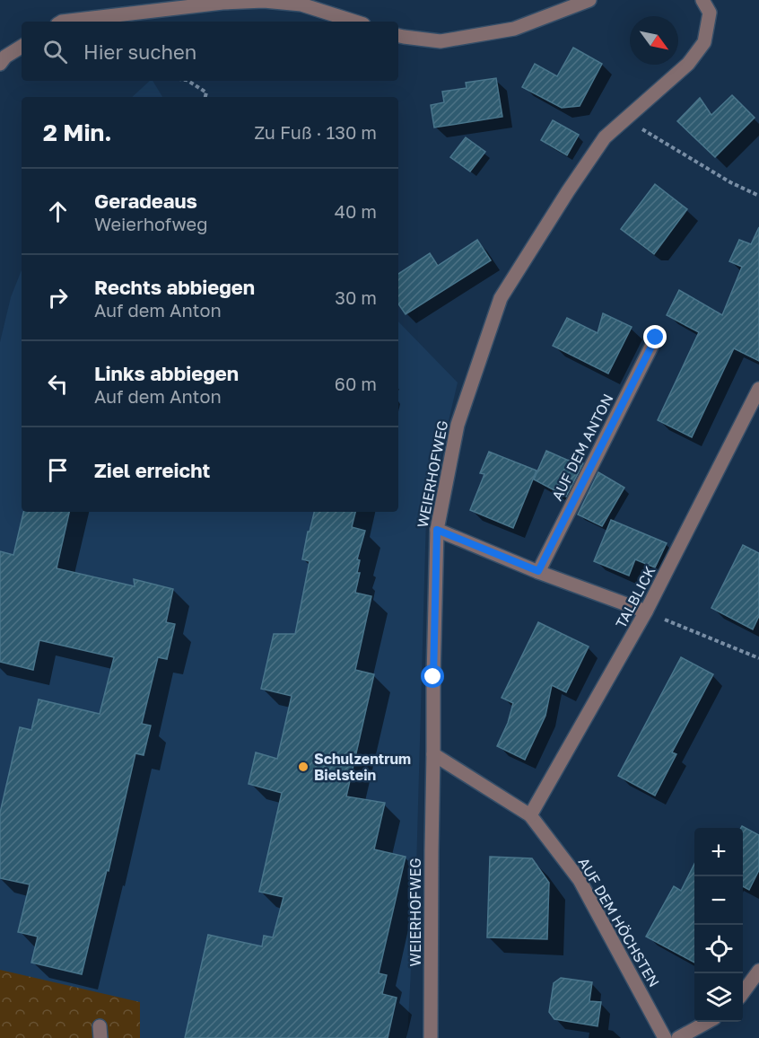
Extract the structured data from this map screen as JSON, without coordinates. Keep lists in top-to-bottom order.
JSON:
{
  "streets": {
    "street": [
      "AUF DEM ANTON",
      "WEIERHOFWEG",
      "TALBLICK",
      "AUF DEM HÖCHSTEN"
    ]
  },
  "crossings": [
    ["WEIERHOFWEG", "AUF DEM HÖCHSTEN"],
    ["TALBLICK", "AUF DEM HÖCHSTEN"]
  ],
  "places": ["Schulzentrum Bielstein"],
  "north": "bottom right",
  "page": {
    "search": "Hier suchen",
    "heading": ["2 Min.", "Zu Fuß · 130 m"],
    "list": [
      ["Geradeaus", "Weierhofweg", "40 m"],
      ["Rechts abbiegen", "Auf dem Anton", "30 m"],
      ["Links abbiegen", "Auf dem Anton", "60 m"],
      "Ziel erreicht"
    ],
    "map_buttons": ["+", "−"]
  }
}
